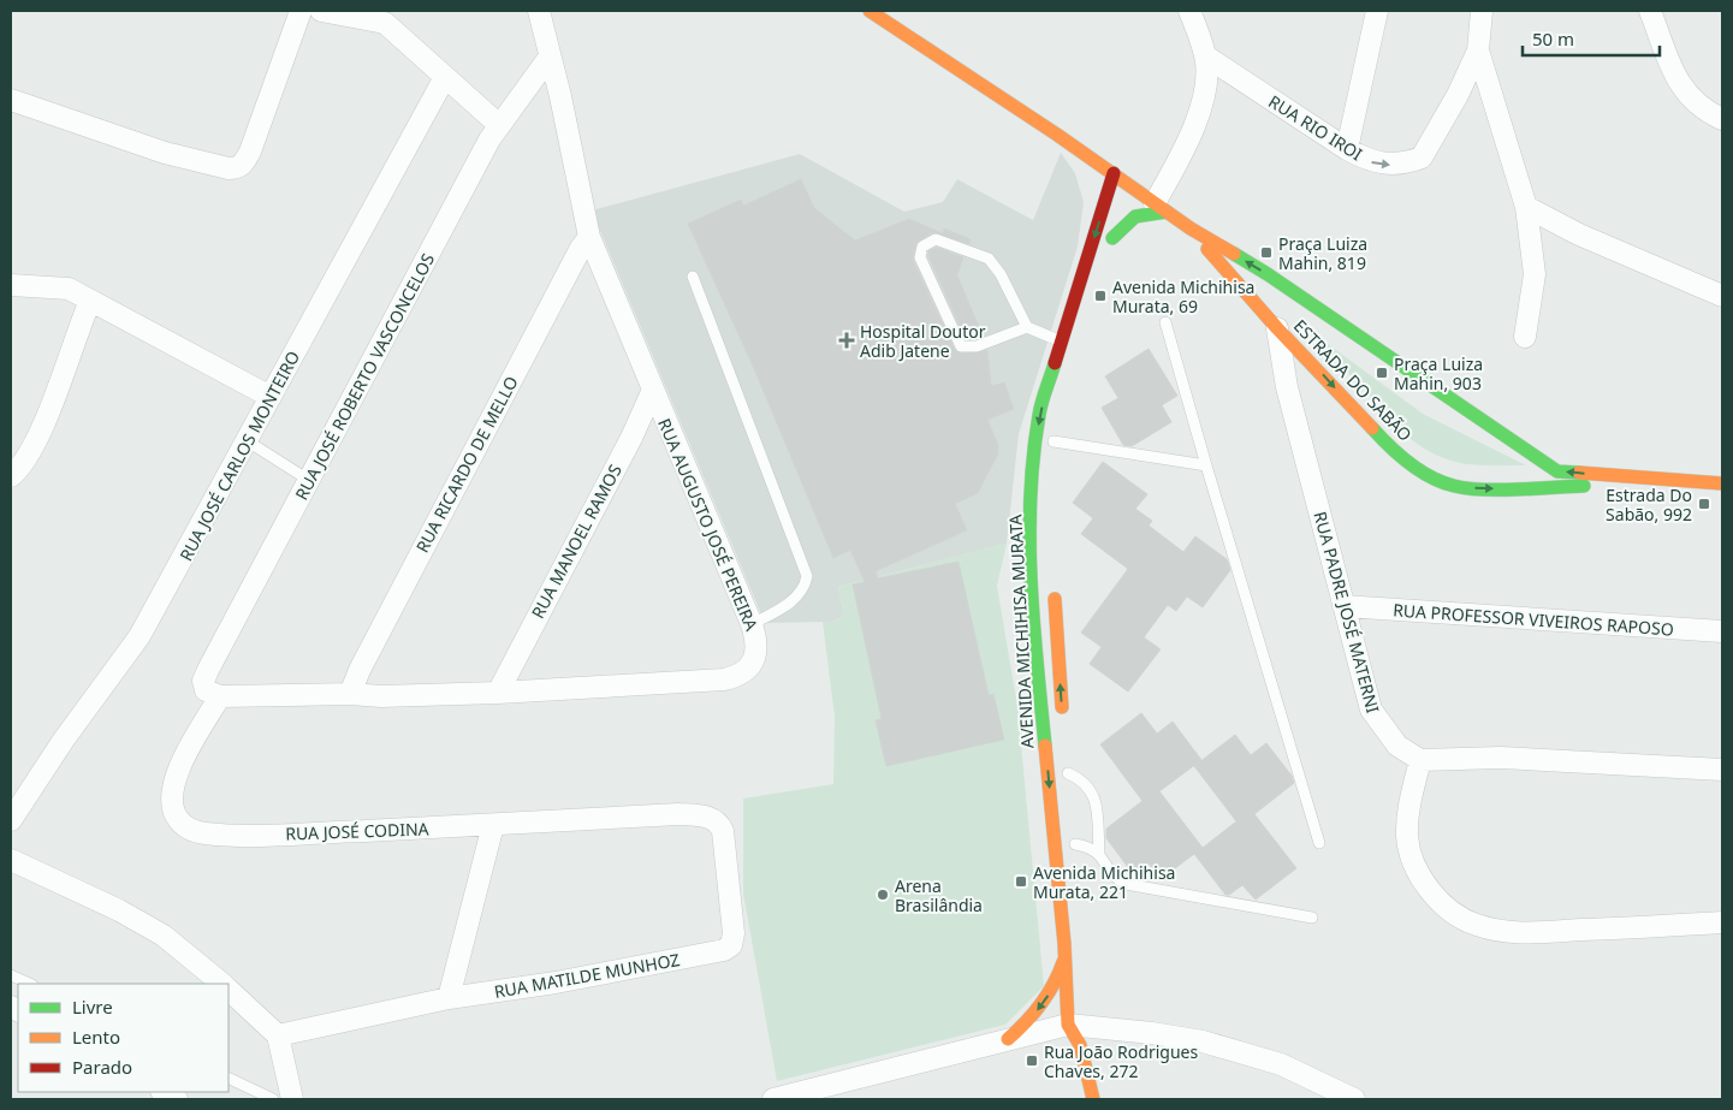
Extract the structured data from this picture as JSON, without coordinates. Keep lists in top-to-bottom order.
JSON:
{
  "streets": {
    "street": [
      "RUA RIO IROI",
      "RUA JOSÉ ROBERTO VASCONCELOS",
      "ESTRADA DO SABÃO",
      "RUA JOSÉ CARLOS MONTEIRO",
      "RUA RICARDO DE MELLO",
      "RUA AUGUSTO JOSÉ PEREIRA",
      "RUA MANOEL RAMOS",
      "RUA PADRE JOSÉ MATERNI",
      "RUA PROFESSOR VIVEIROS RAPOSO",
      "AVENIDA MICHIHISA MURATA",
      "RUA JOSÉ CODINA",
      "RUA MATILDE MUNHOZ"
    ]
  },
  "crossings": [
    ["RUA JOSÉ ROBERTO VASCONCELOS", "RUA AUGUSTO JOSÉ PEREIRA"],
    ["RUA JOSÉ ROBERTO VASCONCELOS", "RUA JOSÉ CODINA"],
    ["ESTRADA DO SABÃO", "RUA PADRE JOSÉ MATERNI"],
    ["ESTRADA DO SABÃO", "AVENIDA MICHIHISA MURATA"],
    ["RUA RICARDO DE MELLO", "RUA AUGUSTO JOSÉ PEREIRA"],
    ["RUA AUGUSTO JOSÉ PEREIRA", "RUA MANOEL RAMOS"],
    ["RUA AUGUSTO JOSÉ PEREIRA", "RUA JOSÉ CODINA"],
    ["RUA PADRE JOSÉ MATERNI", "RUA PROFESSOR VIVEIROS RAPOSO"],
    ["RUA JOSÉ CODINA", "RUA MATILDE MUNHOZ"]
  ],
  "one_way": ["RUA RIO IROI", "AVENIDA MICHIHISA MURATA"],
  "places": {
    "transit": [
      "Praça Luiza Mahin, 819",
      "Avenida Michihisa Murata, 69",
      "Praça Luiza Mahin, 903",
      "Estrada Do Sabão, 992",
      "Avenida Michihisa Murata, 221",
      "Rua João Rodrigues Chaves, 272"
    ],
    "health": ["Hospital Doutor Adib Jatene"],
    "other": ["Arena Brasilândia"]
  },
  "legend": ["Livre", "Lento", "Parado"],
  "scale_bar": "50 m"
}
